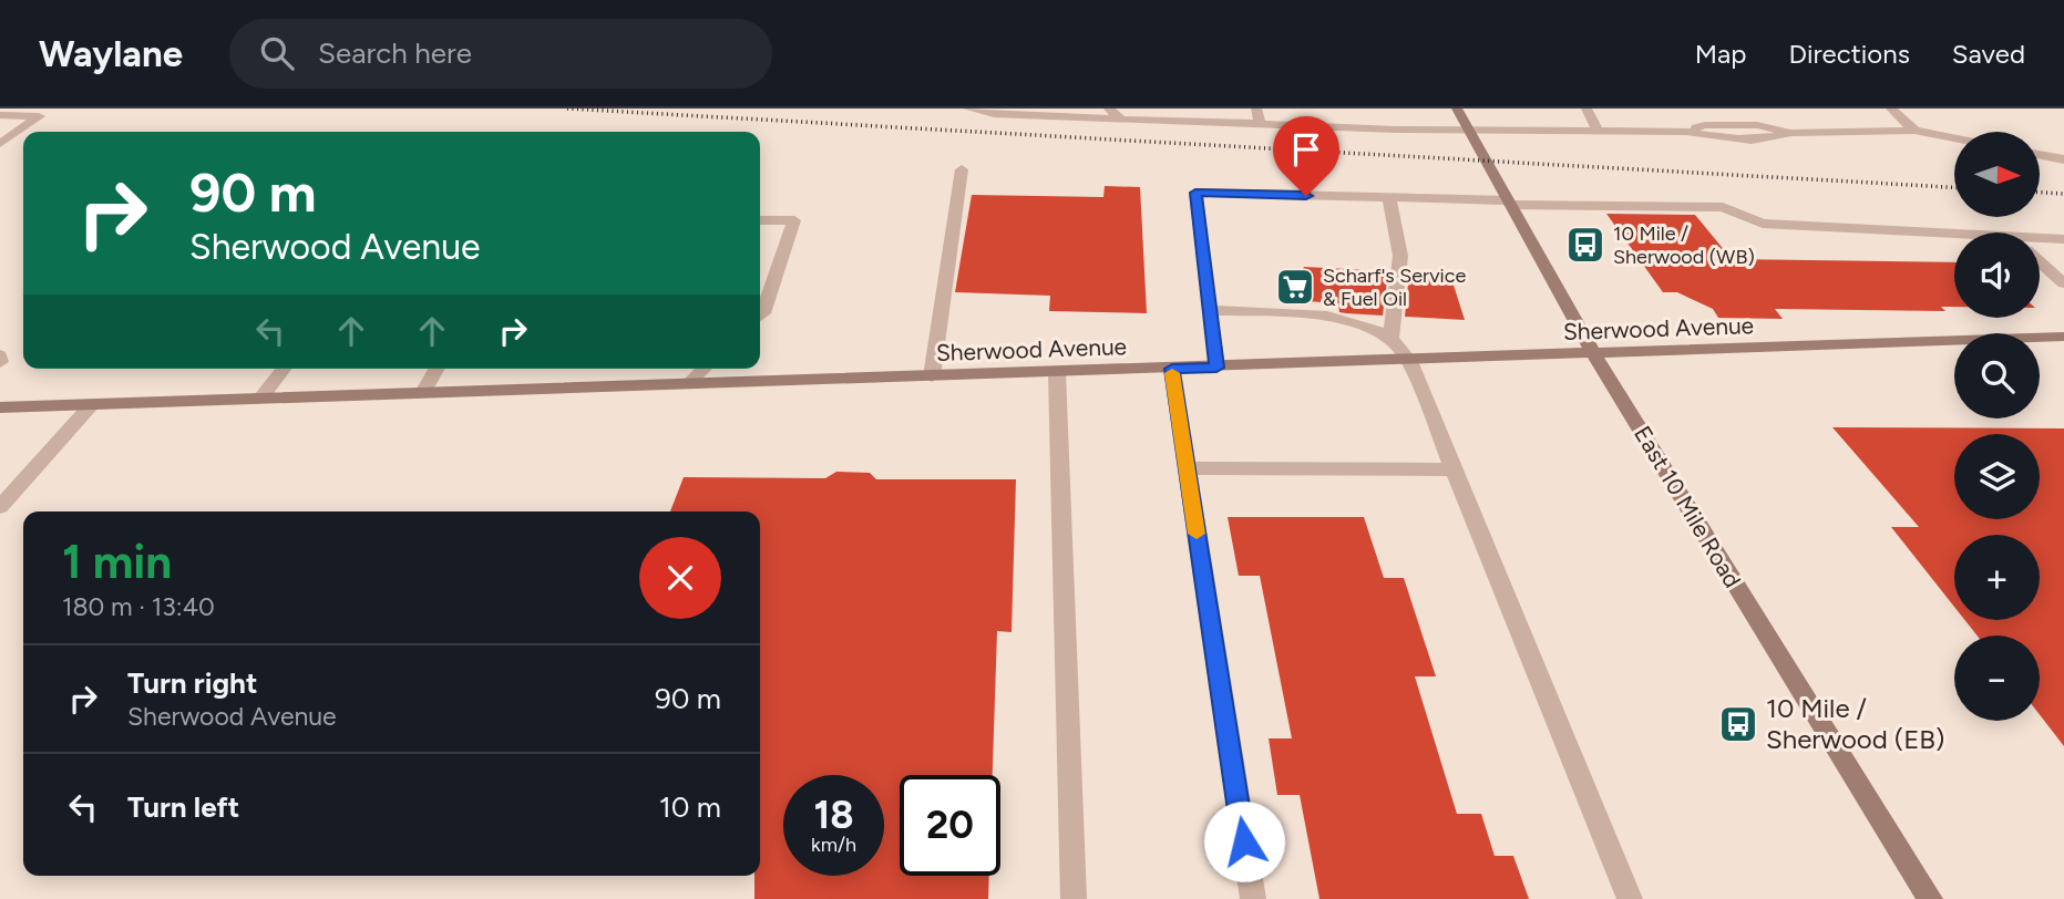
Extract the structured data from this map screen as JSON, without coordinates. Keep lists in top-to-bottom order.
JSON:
{
  "streets": {
    "street": ["Sherwood Avenue", "East 10 Mile Road"]
  },
  "crossings": [
    ["Sherwood Avenue", "East 10 Mile Road"]
  ],
  "places": {
    "bus stop": ["10 Mile / Sherwood (WB)", "10 Mile / Sherwood (EB)"],
    "supermarket": ["Scharf's Service & Fuel Oil"]
  },
  "north": "right",
  "page": {
    "header": "Waylane",
    "search": "Search here",
    "nav": ["Map", "Directions", "Saved"],
    "map_buttons": ["+", "−"],
    "turn": ["90 m", "Sherwood Avenue"],
    "heading": ["1 min", "180 m · 13:40"],
    "list": [
      {
        "name": "Turn right",
        "note": "Sherwood Avenue",
        "value": "90 m"
      },
      {
        "name": "Turn left",
        "value": "10 m"
      }
    ],
    "speed": "18 km/h",
    "limit": "20"
  }
}
